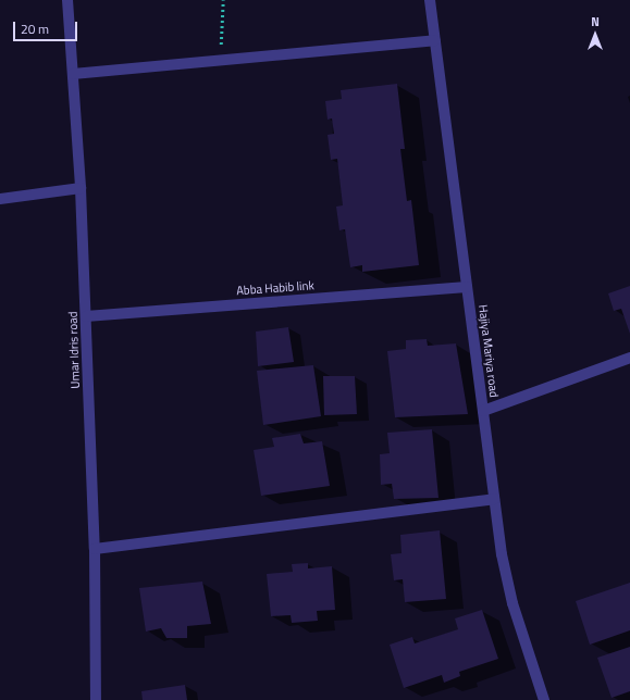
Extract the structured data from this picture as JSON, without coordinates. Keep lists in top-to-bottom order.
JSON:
{
  "streets": {
    "street": ["Abba Habib link", "Umar Idris road", "Hajiya Mariya road"]
  },
  "crossings": [
    ["Abba Habib link", "Umar Idris road"],
    ["Abba Habib link", "Hajiya Mariya road"]
  ],
  "scale_bar": "20 m",
  "north": "top"
}
